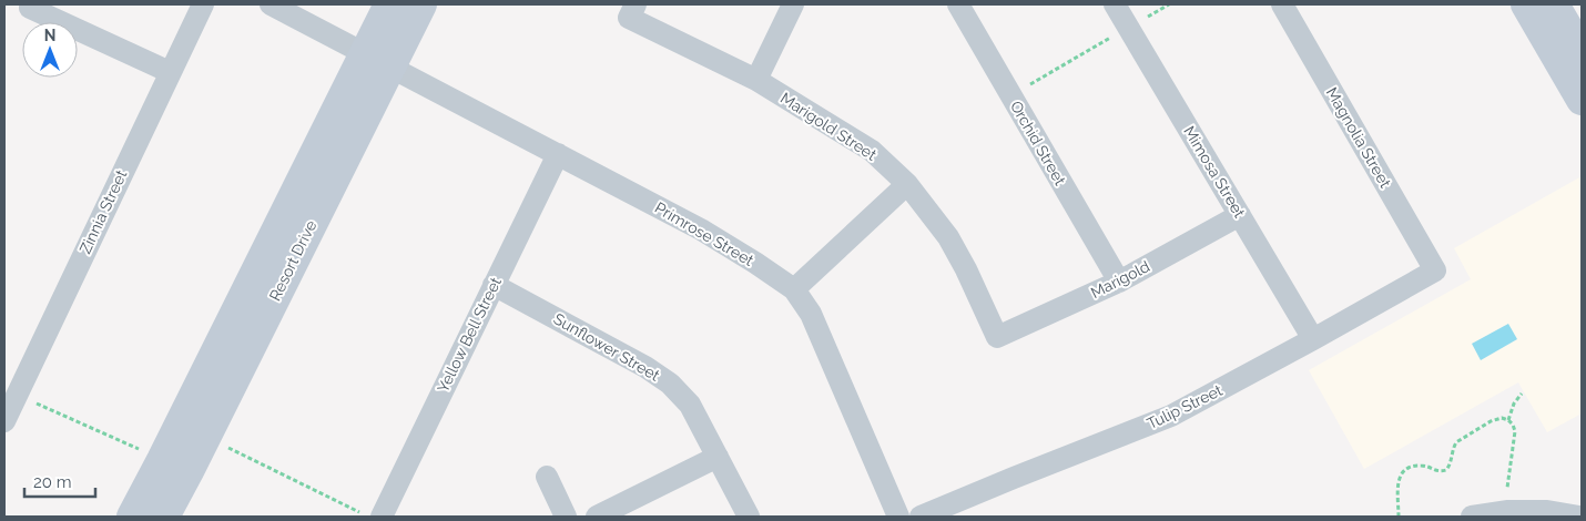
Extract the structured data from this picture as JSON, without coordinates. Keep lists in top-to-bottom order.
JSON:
{
  "streets": {
    "street": [
      "Marigold Street",
      "Magnolia Street",
      "Orchid Street",
      "Mimosa Street",
      "Zinnia Street",
      "Primrose Street",
      "Resort Drive",
      "Marigold",
      "Yellow Bell Street",
      "Sunflower Street",
      "Tulip Street"
    ]
  },
  "crossings": [
    ["Marigold Street", "Marigold"],
    ["Magnolia Street", "Tulip Street"],
    ["Orchid Street", "Marigold"],
    ["Mimosa Street", "Marigold"],
    ["Mimosa Street", "Tulip Street"],
    ["Primrose Street", "Resort Drive"],
    ["Primrose Street", "Yellow Bell Street"],
    ["Yellow Bell Street", "Sunflower Street"]
  ],
  "scale_bar": "20 m",
  "north": "top"
}
